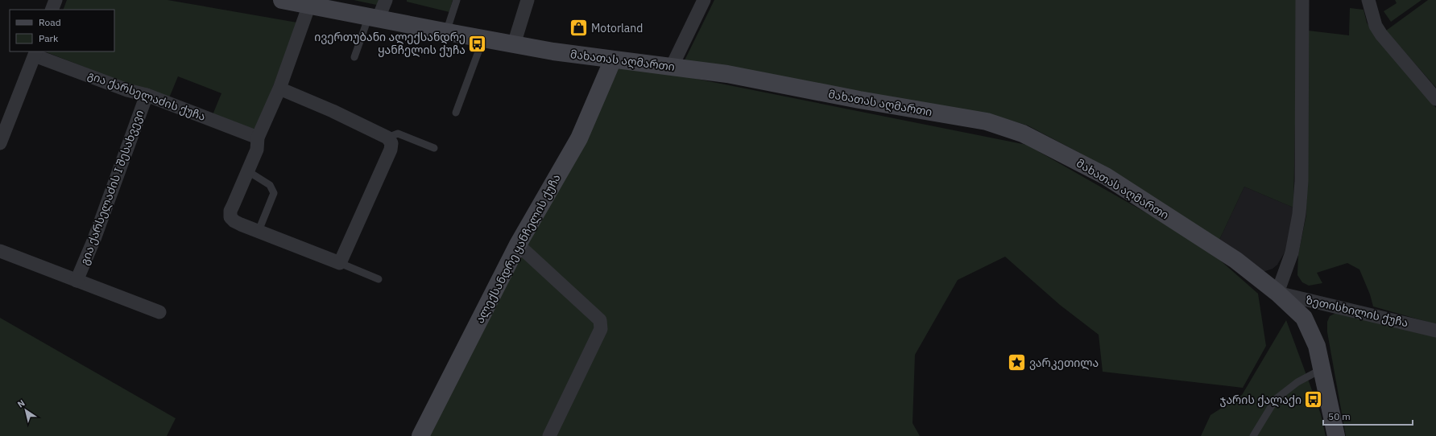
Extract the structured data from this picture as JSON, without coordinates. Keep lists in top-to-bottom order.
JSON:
{
  "streets": {
    "main road": ["მახათას აღმართი", "ალექსანდრე ყანჩელის ქუჩა"],
    "street": ["გია ქარსელაძის ქუჩა", "გია ქარსელაძის I შესახვევი", "ზეთისხილის ქუჩა"]
  },
  "crossings": [
    ["მახათას აღმართი", "ალექსანდრე ყანჩელის ქუჩა"],
    ["მახათას აღმართი", "ზეთისხილის ქუჩა"],
    ["გია ქარსელაძის ქუჩა", "გია ქარსელაძის I შესახვევი"]
  ],
  "places": {
    "shop": ["Motorland"],
    "bus stop": ["ივერთუბანი ალექსანდრე ყანჩელის ქუჩა", "ჯარის ქალაქი"],
    "place": ["ვარკეთილა"]
  },
  "legend": ["Road", "Park"],
  "scale_bar": "50 m",
  "north": "top left"
}
